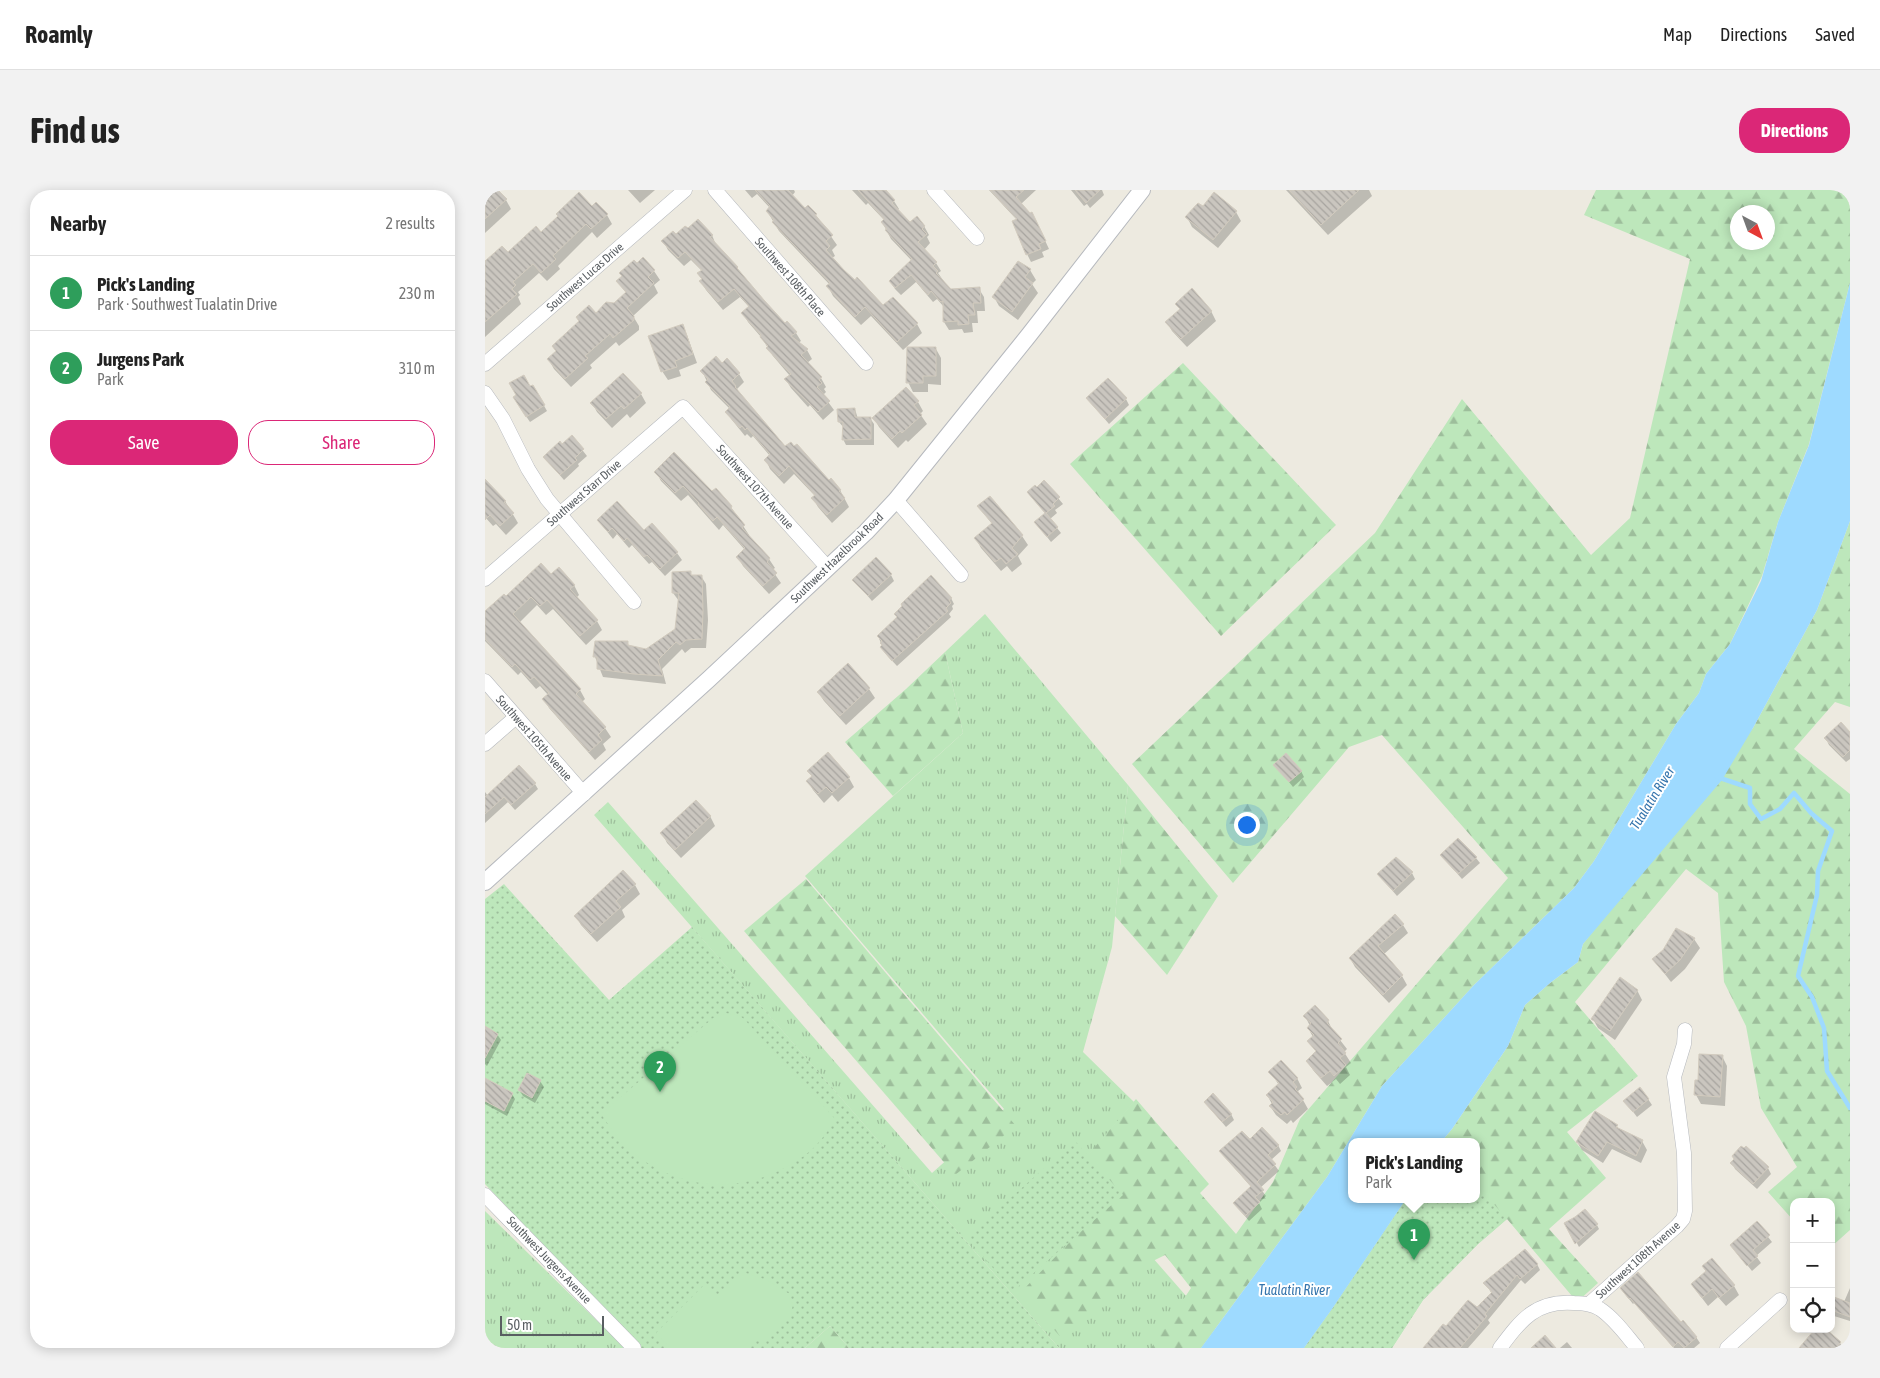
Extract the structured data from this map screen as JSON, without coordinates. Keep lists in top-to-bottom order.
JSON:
{
  "streets": {
    "street": [
      "Southwest Lucas Drive",
      "Southwest 108th Place",
      "Southwest 107th Avenue",
      "Southwest Starr Drive",
      "Southwest Hazelbrook Road",
      "Southwest 105th Avenue",
      "Southwest Jurgens Avenue",
      "Southwest 108th Avenue"
    ]
  },
  "crossings": [
    ["Southwest 107th Avenue", "Southwest Starr Drive"],
    ["Southwest 107th Avenue", "Southwest Hazelbrook Road"],
    ["Southwest Hazelbrook Road", "Southwest 105th Avenue"]
  ],
  "water": ["Tualatin River"],
  "scale_bar": "50 m",
  "north": "bottom right",
  "page": {
    "header": "Roamly",
    "nav": ["Map", "Directions", "Saved"],
    "buttons": [
      "Directions",
      ["Save", "Share"]
    ],
    "title": "Find us",
    "heading": ["Nearby", "2 results"],
    "list": [
      {
        "mark": "1",
        "name": "Pick's Landing",
        "note": "Park · Southwest Tualatin Drive",
        "value": "230 m"
      },
      {
        "mark": "2",
        "name": "Jurgens Park",
        "note": "Park",
        "value": "310 m"
      }
    ],
    "pins": ["2", "1"],
    "popup": ["Pick's Landing", "Park"],
    "map_buttons": ["+", "−"],
    "scale": "50 m"
  }
}
